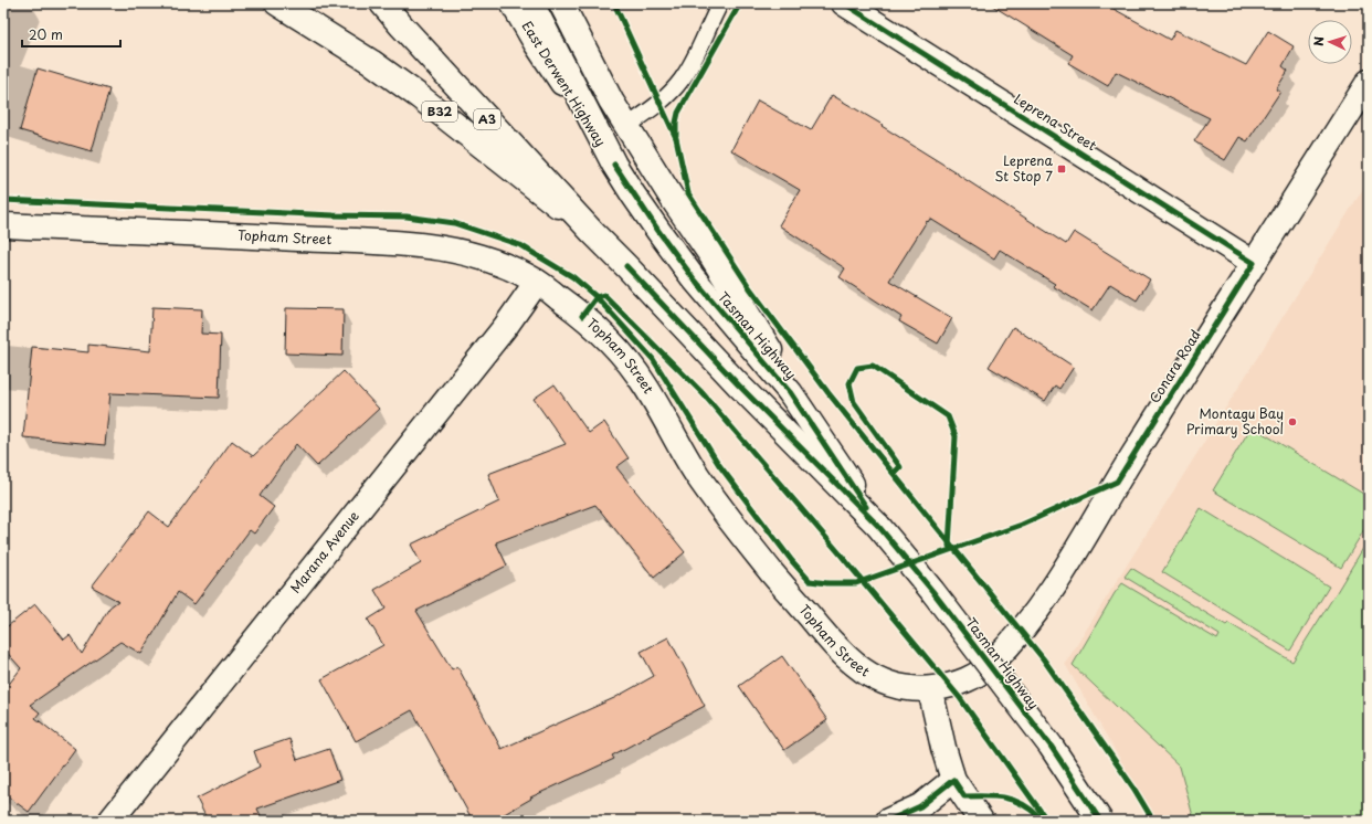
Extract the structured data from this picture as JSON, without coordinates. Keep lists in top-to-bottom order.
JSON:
{
  "streets": {
    "main road": [
      "East Derwent Highway",
      "B32",
      "A3",
      "Leprena Street",
      "Topham Street",
      "Tasman Highway",
      "Conara Road",
      "Marana Avenue"
    ]
  },
  "crossings": [
    ["East Derwent Highway", "Tasman Highway"],
    ["B32", "Tasman Highway"],
    ["A3", "Tasman Highway"],
    ["Leprena Street", "Conara Road"],
    ["Topham Street", "Conara Road"],
    ["Topham Street", "Marana Avenue"]
  ],
  "places": {
    "transit": ["Leprena St Stop 7"],
    "other": ["Montagu Bay Primary School"]
  },
  "scale_bar": "20 m",
  "north": "left"
}
